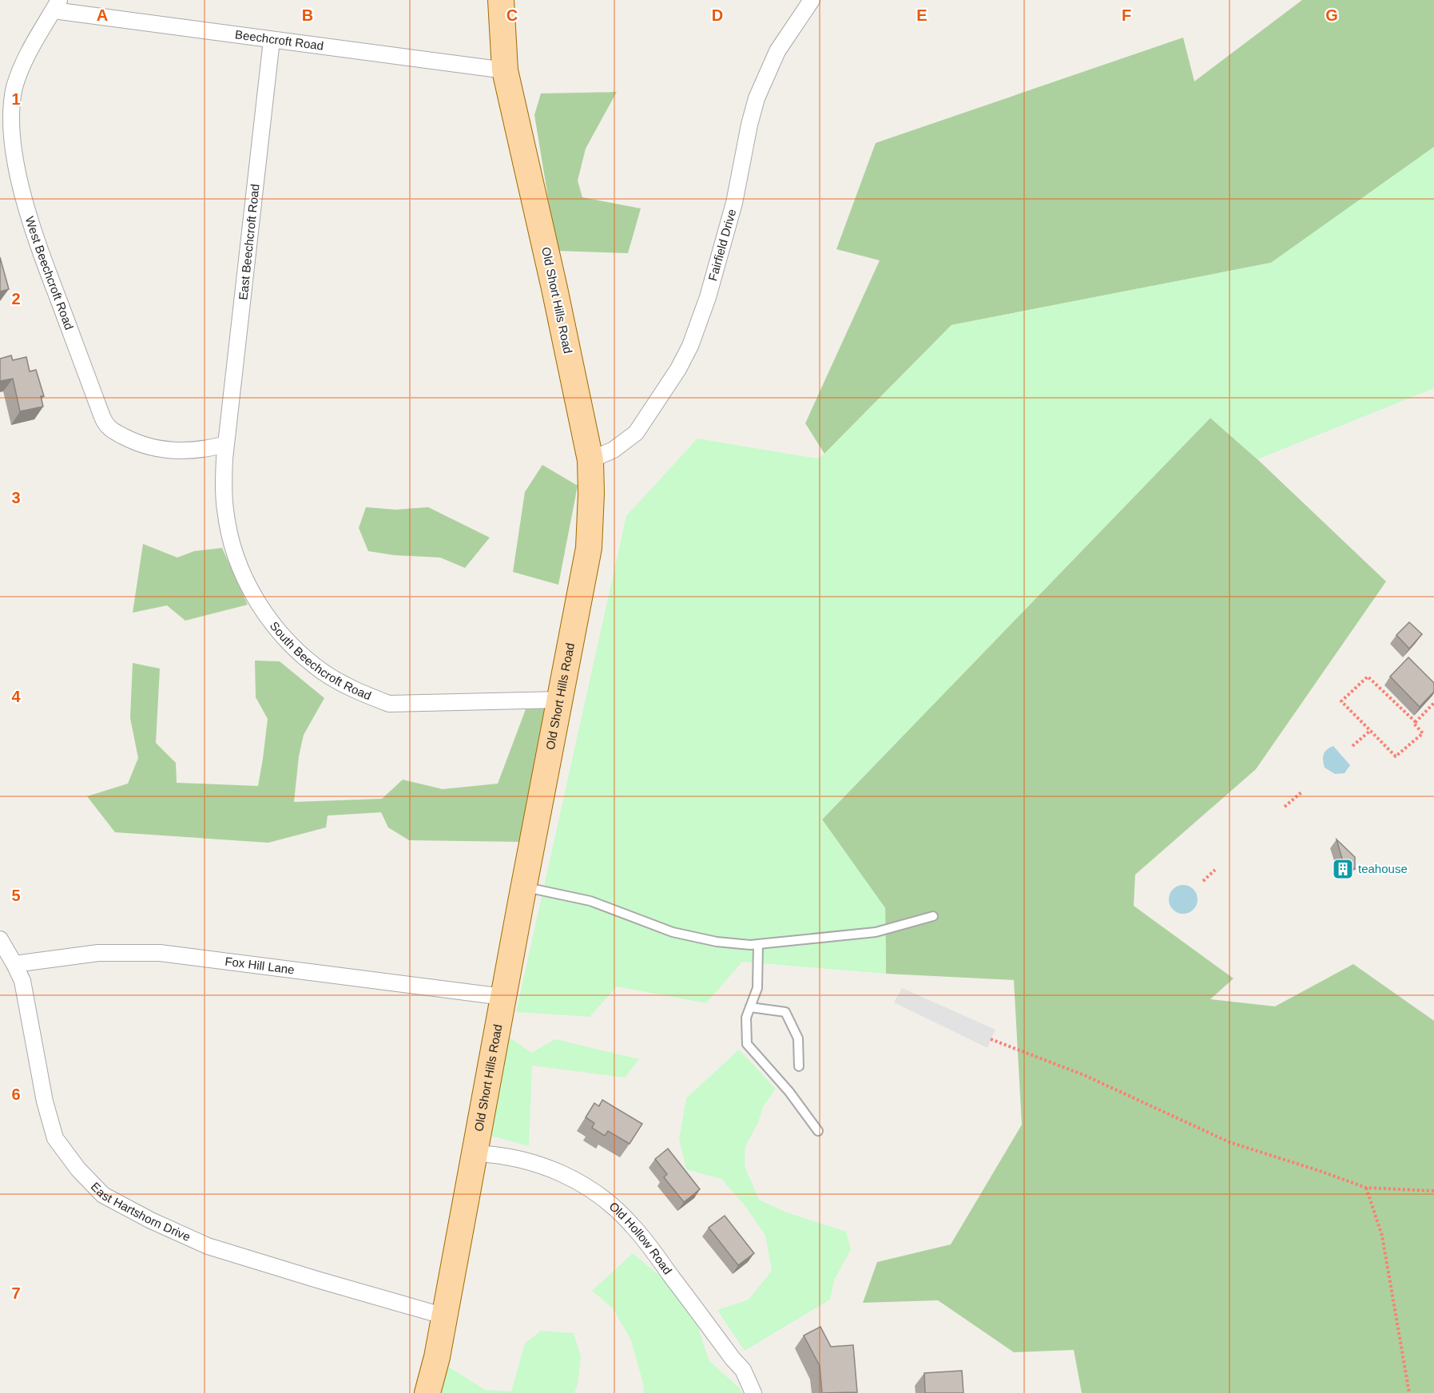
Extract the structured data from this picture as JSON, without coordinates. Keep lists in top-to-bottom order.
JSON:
{
  "streets": {
    "main road": ["Old Short Hills Road"],
    "street": [
      "Beechcroft Road",
      "East Beechcroft Road",
      "Fairfield Drive",
      "West Beechcroft Road",
      "South Beechcroft Road",
      "Fox Hill Lane",
      "East Hartshorn Drive",
      "Old Hollow Road"
    ]
  },
  "crossings": [
    ["Beechcroft Road", "East Beechcroft Road"],
    ["Beechcroft Road", "West Beechcroft Road"],
    ["Beechcroft Road", "Old Short Hills Road"],
    ["East Beechcroft Road", "West Beechcroft Road"],
    ["East Beechcroft Road", "South Beechcroft Road"],
    ["Fairfield Drive", "Old Short Hills Road"],
    ["West Beechcroft Road", "South Beechcroft Road"],
    ["Old Short Hills Road", "South Beechcroft Road"],
    ["Old Short Hills Road", "Fox Hill Lane"],
    ["Old Short Hills Road", "East Hartshorn Drive"],
    ["Old Short Hills Road", "Old Hollow Road"],
    ["Fox Hill Lane", "East Hartshorn Drive"]
  ],
  "places": {
    "building": ["teahouse"]
  },
  "grid": {
    "columns": [
      "A",
      "B",
      "C",
      "D",
      "E",
      "F",
      "G"
    ],
    "rows": [
      "1",
      "2",
      "3",
      "4",
      "5",
      "6",
      "7"
    ]
  }
}
